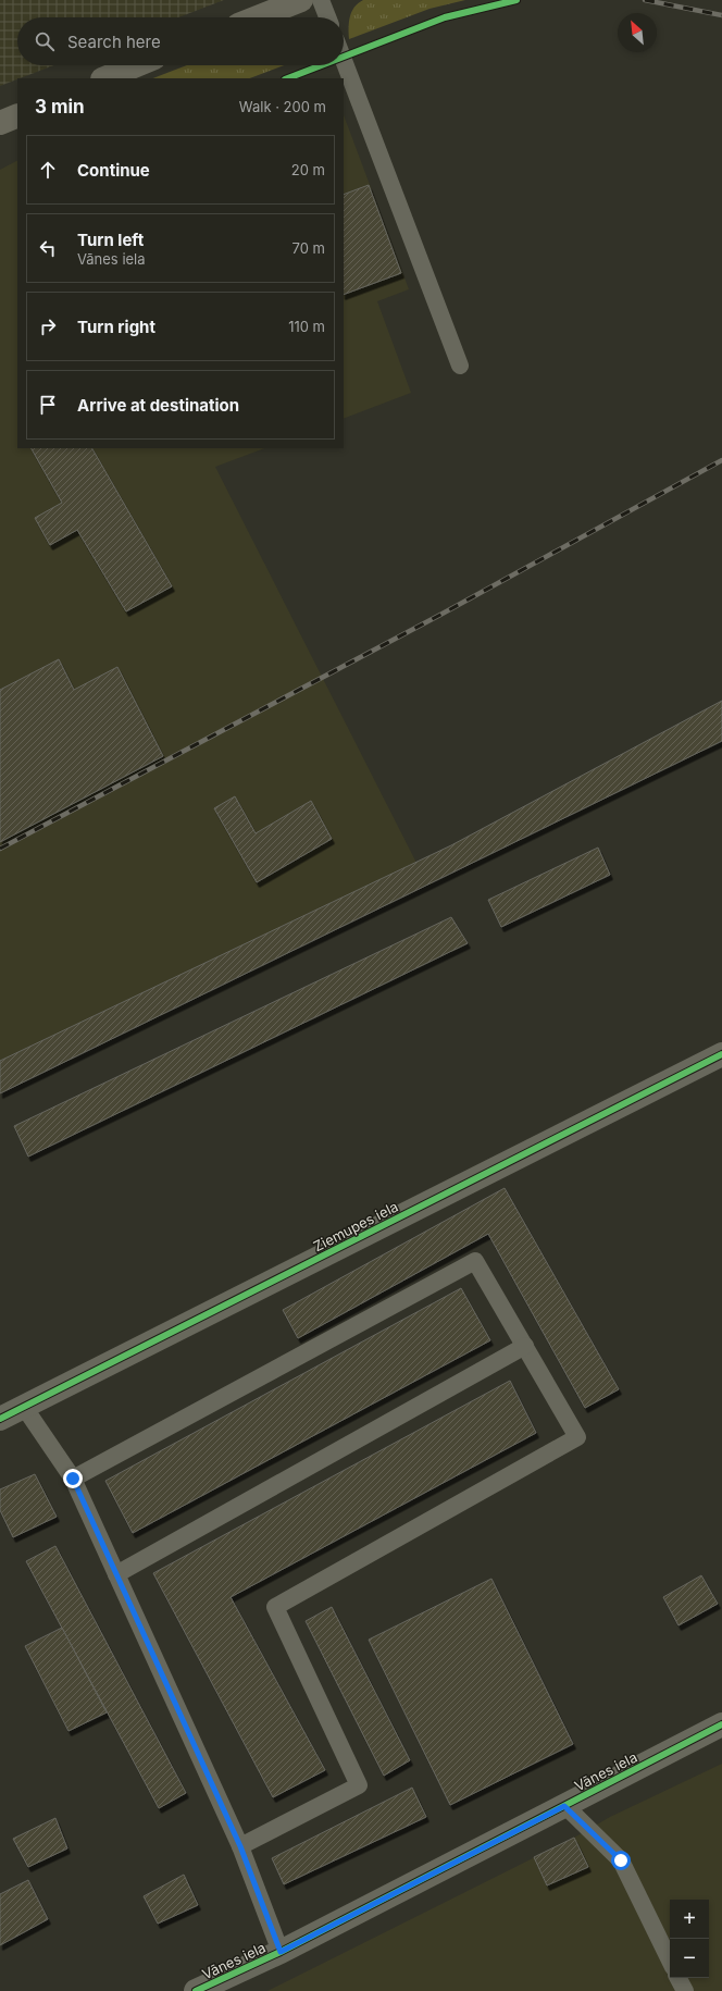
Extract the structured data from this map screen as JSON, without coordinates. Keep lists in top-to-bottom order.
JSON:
{
  "streets": {
    "street": ["Ziemupes iela", "Vānes iela"]
  },
  "north": "top left",
  "page": {
    "search": "Search here",
    "heading": ["3 min", "Walk · 200 m"],
    "list": [
      ["Continue", "20 m"],
      ["Turn left", "Vānes iela", "70 m"],
      ["Turn right", "110 m"],
      "Arrive at destination"
    ],
    "map_buttons": ["+", "−"]
  }
}
